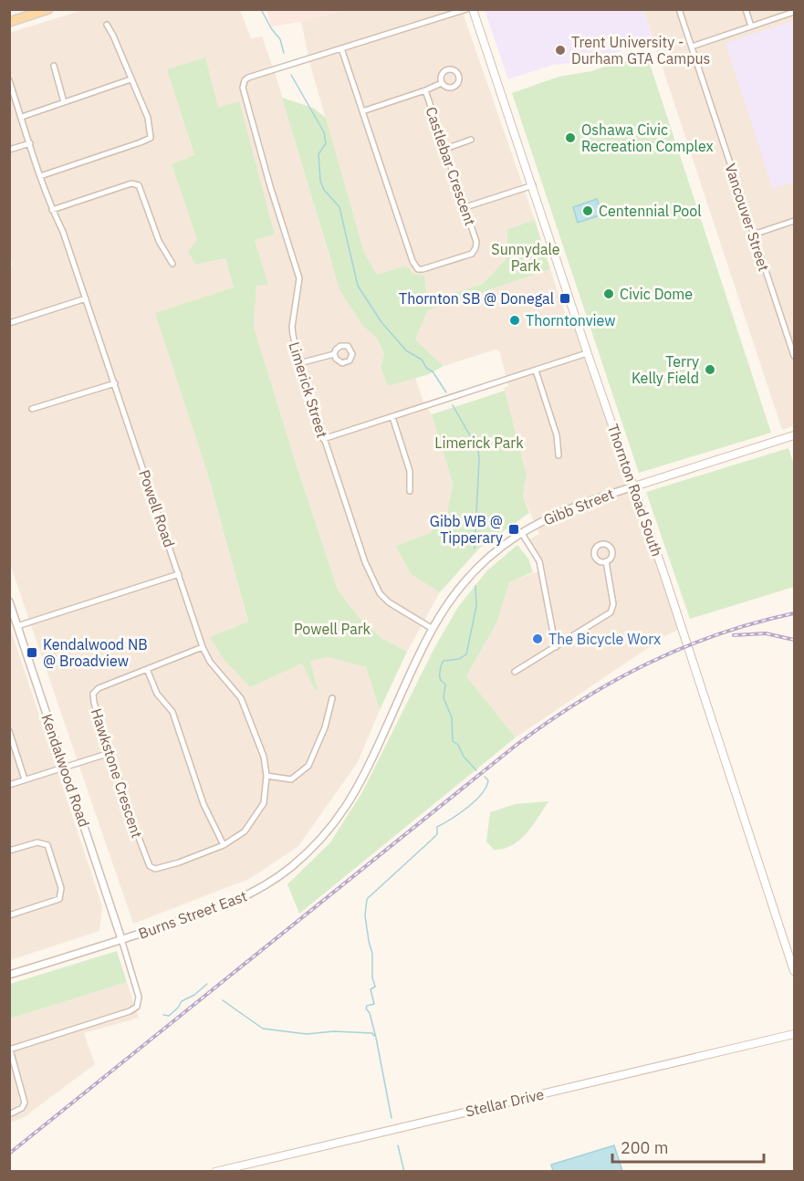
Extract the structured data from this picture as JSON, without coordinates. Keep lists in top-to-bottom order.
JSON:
{
  "streets": {
    "main road": ["Thornton Road South", "Gibb Street", "Stellar Drive"],
    "street": [
      "Castlebar Crescent",
      "Vancouver Street",
      "Limerick Street",
      "Powell Road",
      "Kendalwood Road",
      "Hawkstone Crescent",
      "Burns Street East"
    ]
  },
  "crossings": [
    ["Limerick Street", "Gibb Street"],
    ["Limerick Street", "Burns Street East"],
    ["Thornton Road South", "Gibb Street"],
    ["Gibb Street", "Burns Street East"],
    ["Powell Road", "Hawkstone Crescent"],
    ["Kendalwood Road", "Burns Street East"]
  ],
  "parks": ["Sunnydale Park", "Limerick Park", "Powell Park"],
  "places": {
    "other": [
      "Trent University - Durham GTA Campus",
      "Oshawa Civic Recreation Complex",
      "Centennial Pool",
      "Civic Dome",
      "Thorntonview",
      "Terry Kelly Field",
      "The Bicycle Worx"
    ],
    "transit": ["Thornton SB @ Donegal", "Gibb WB @ Tipperary", "Kendalwood NB @ Broadview"]
  },
  "scale_bar": "200 m"
}
